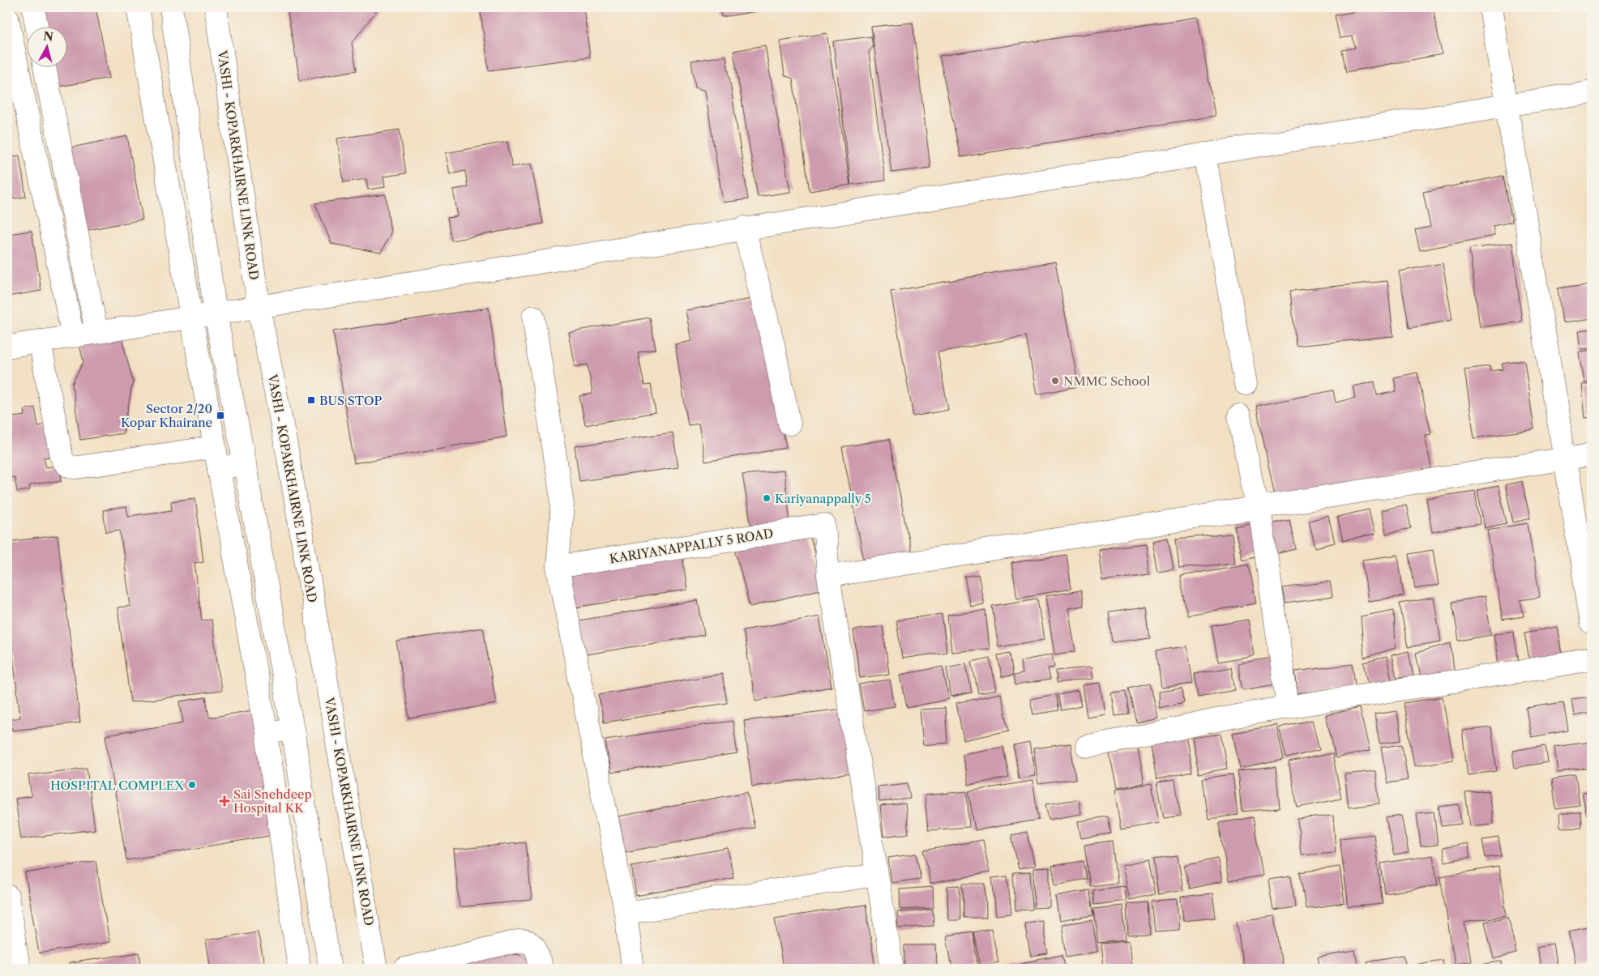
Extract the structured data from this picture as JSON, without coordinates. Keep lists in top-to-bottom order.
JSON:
{
  "streets": {
    "street": ["VASHI - KOPARKHAIRNE LINK ROAD", "KARIYANAPPALLY 5 ROAD"]
  },
  "places": {
    "other": ["NMMC School", "Kariyanappally 5", "HOSPITAL COMPLEX"],
    "transit": ["BUS STOP", "Sector 2/20 Kopar Khairane"],
    "health": ["Sai Snehdeep Hospital KK"]
  },
  "north": "top"
}
